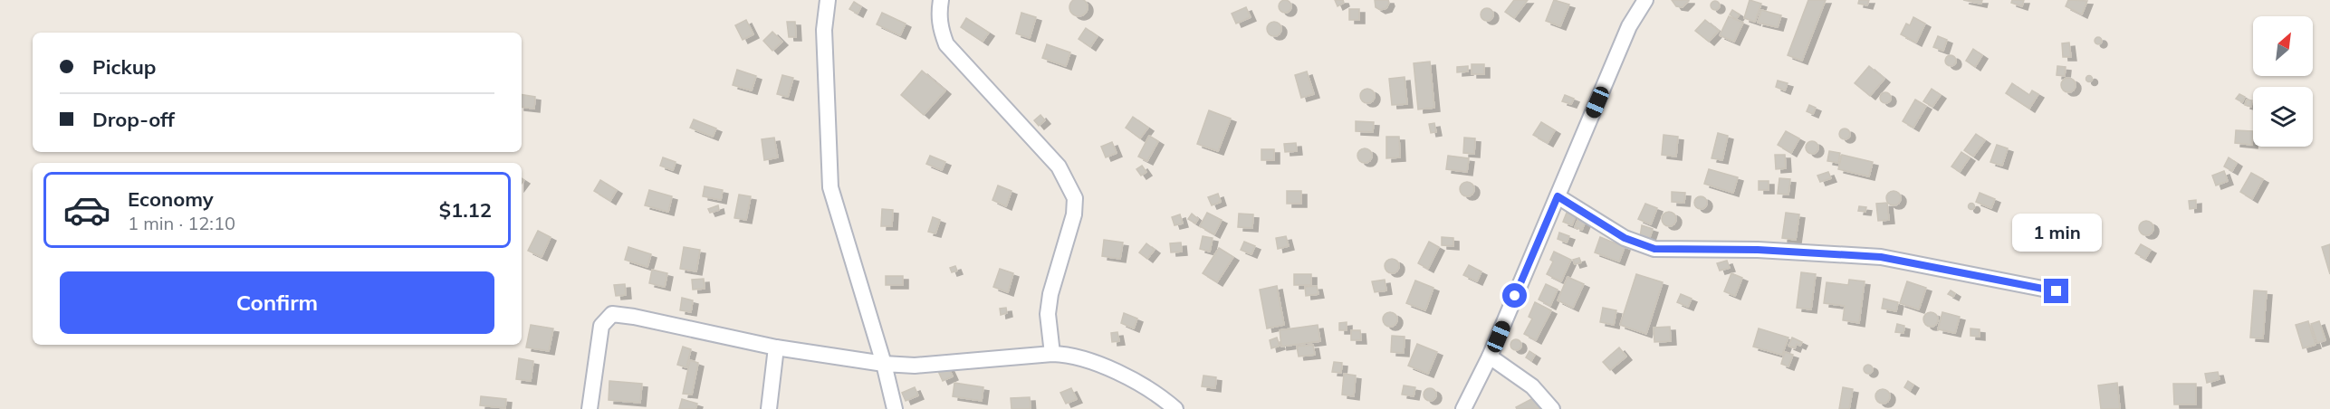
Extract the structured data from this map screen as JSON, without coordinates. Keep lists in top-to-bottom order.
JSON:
{
  "north": "top right",
  "page": {
    "banner": ["Pickup", "Drop-off"],
    "list": [
      {
        "name": "Economy",
        "note": "1 min · 12:10",
        "value": "$1.12"
      }
    ],
    "bubble": "1 min",
    "buttons": "Confirm"
  }
}
